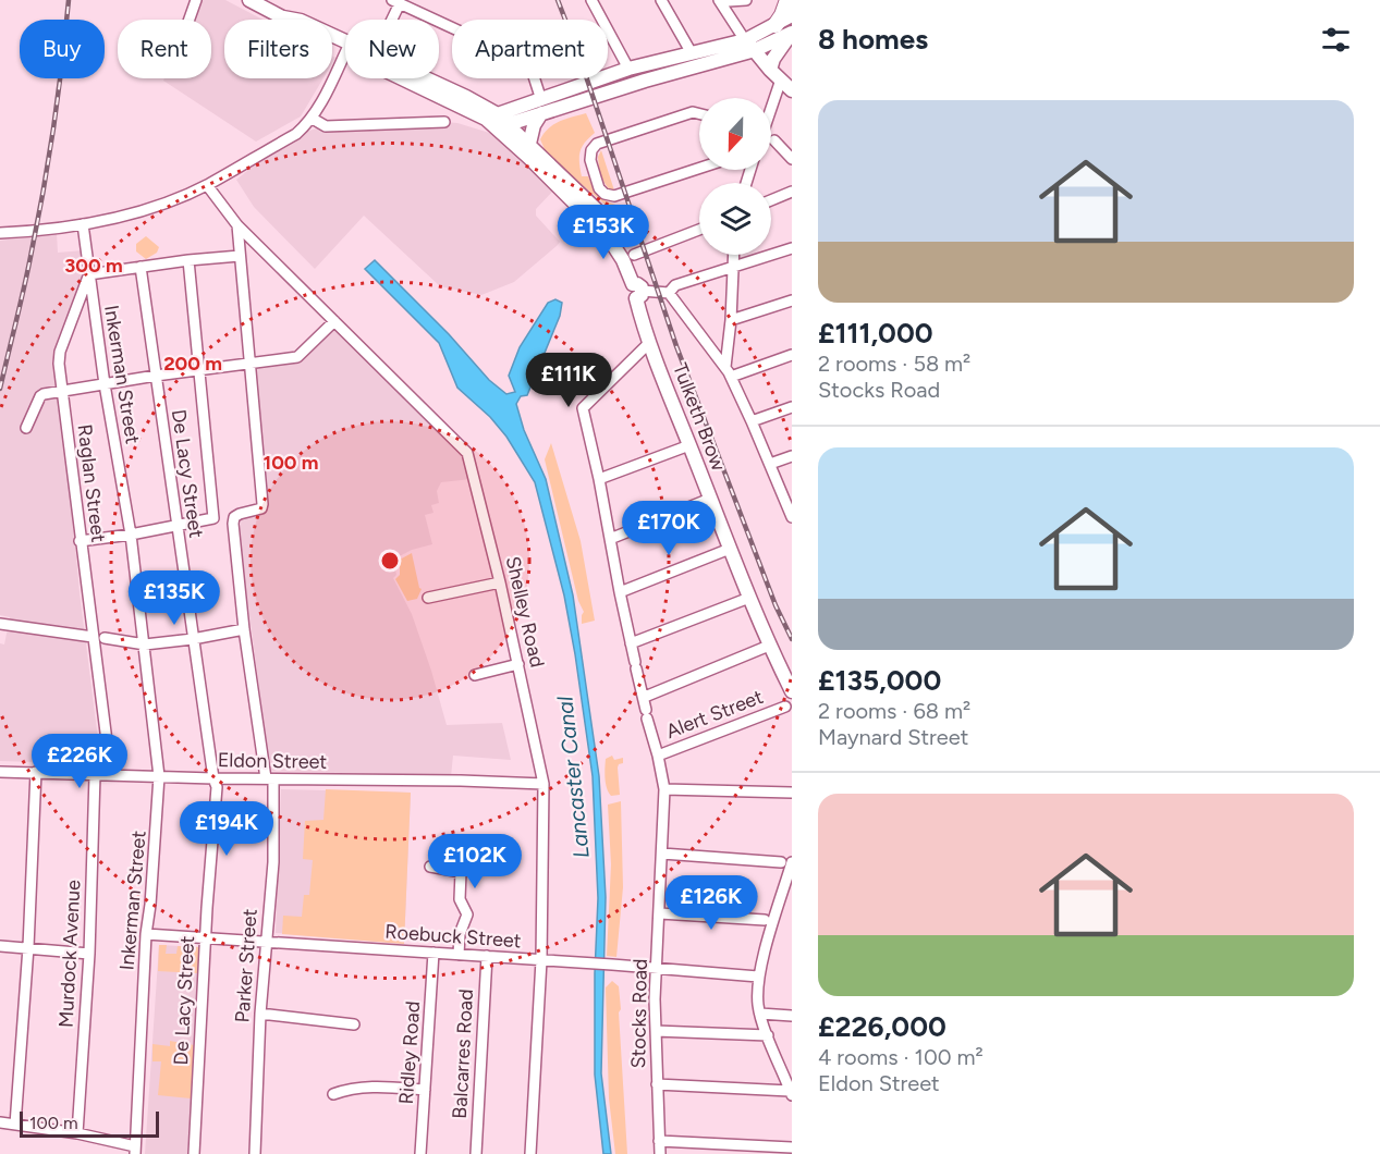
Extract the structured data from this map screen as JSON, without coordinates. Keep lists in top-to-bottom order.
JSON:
{
  "streets": {
    "main road": ["Tulketh Brow"],
    "street": [
      "Inkerman Street",
      "De Lacy Street",
      "Raglan Street",
      "Shelley Road",
      "Alert Street",
      "Eldon Street",
      "Roebuck Street",
      "Murdock Avenue",
      "Parker Street",
      "Stocks Road",
      "Ridley Road",
      "Balcarres Road"
    ]
  },
  "crossings": [
    ["Inkerman Street", "Raglan Street"],
    ["Inkerman Street", "Eldon Street"],
    ["Inkerman Street", "Roebuck Street"],
    ["Tulketh Brow", "Stocks Road"],
    ["De Lacy Street", "Eldon Street"],
    ["De Lacy Street", "Roebuck Street"],
    ["Raglan Street", "Eldon Street"],
    ["Shelley Road", "Eldon Street"],
    ["Shelley Road", "Roebuck Street"],
    ["Alert Street", "Stocks Road"],
    ["Eldon Street", "Murdock Avenue"],
    ["Eldon Street", "Parker Street"],
    ["Roebuck Street", "Parker Street"],
    ["Roebuck Street", "Stocks Road"],
    ["Roebuck Street", "Ridley Road"],
    ["Roebuck Street", "Balcarres Road"]
  ],
  "water": ["Lancaster Canal"],
  "scale_bar": "100 m",
  "north": "bottom",
  "page": {
    "heading": "8 homes",
    "chip": [
      "Buy",
      "Rent",
      "Filters",
      "New",
      "Apartment"
    ],
    "list": [
      {
        "name": "£111,000",
        "note": "2 rooms · 58 m² · Stocks Road"
      },
      {
        "name": "£135,000",
        "note": "2 rooms · 68 m² · Maynard Street"
      },
      {
        "name": "£226,000",
        "note": "4 rooms · 100 m² · Eldon Street"
      }
    ],
    "price": [
      "£153K",
      "£111K",
      "£170K",
      "£135K",
      "£226K",
      "£194K",
      "£102K",
      "£126K"
    ],
    "scale": "100 m"
  },
  "rings": ["300 m", "200 m", "100 m"]
}
